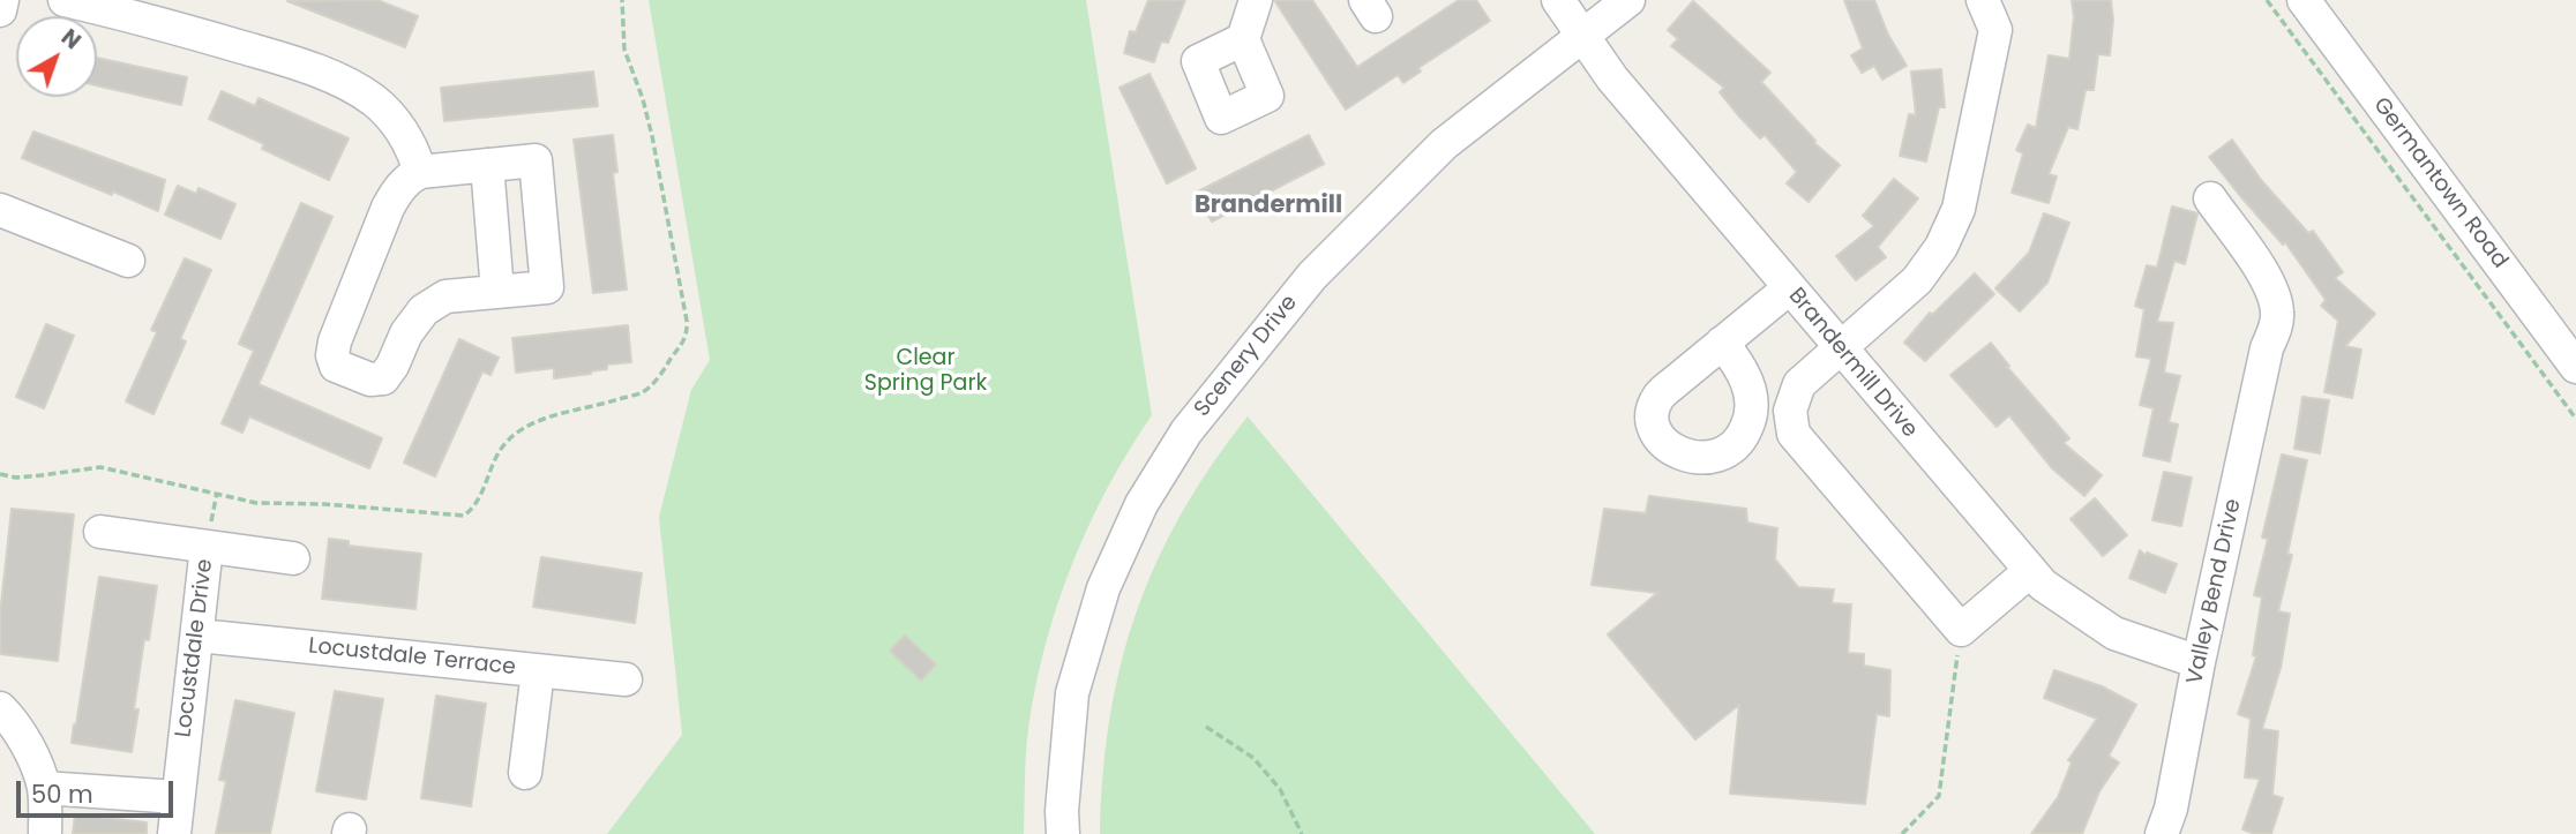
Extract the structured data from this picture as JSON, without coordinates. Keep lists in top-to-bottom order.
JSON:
{
  "streets": {
    "street": [
      "Germantown Road",
      "Scenery Drive",
      "Brandermill Drive",
      "Valley Bend Drive",
      "Locustdale Drive",
      "Locustdale Terrace"
    ]
  },
  "crossings": [
    ["Scenery Drive", "Brandermill Drive"],
    ["Brandermill Drive", "Valley Bend Drive"],
    ["Locustdale Drive", "Locustdale Terrace"]
  ],
  "districts": ["Brandermill"],
  "parks": ["Clear Spring Park"],
  "scale_bar": "50 m",
  "north": "top right"
}
